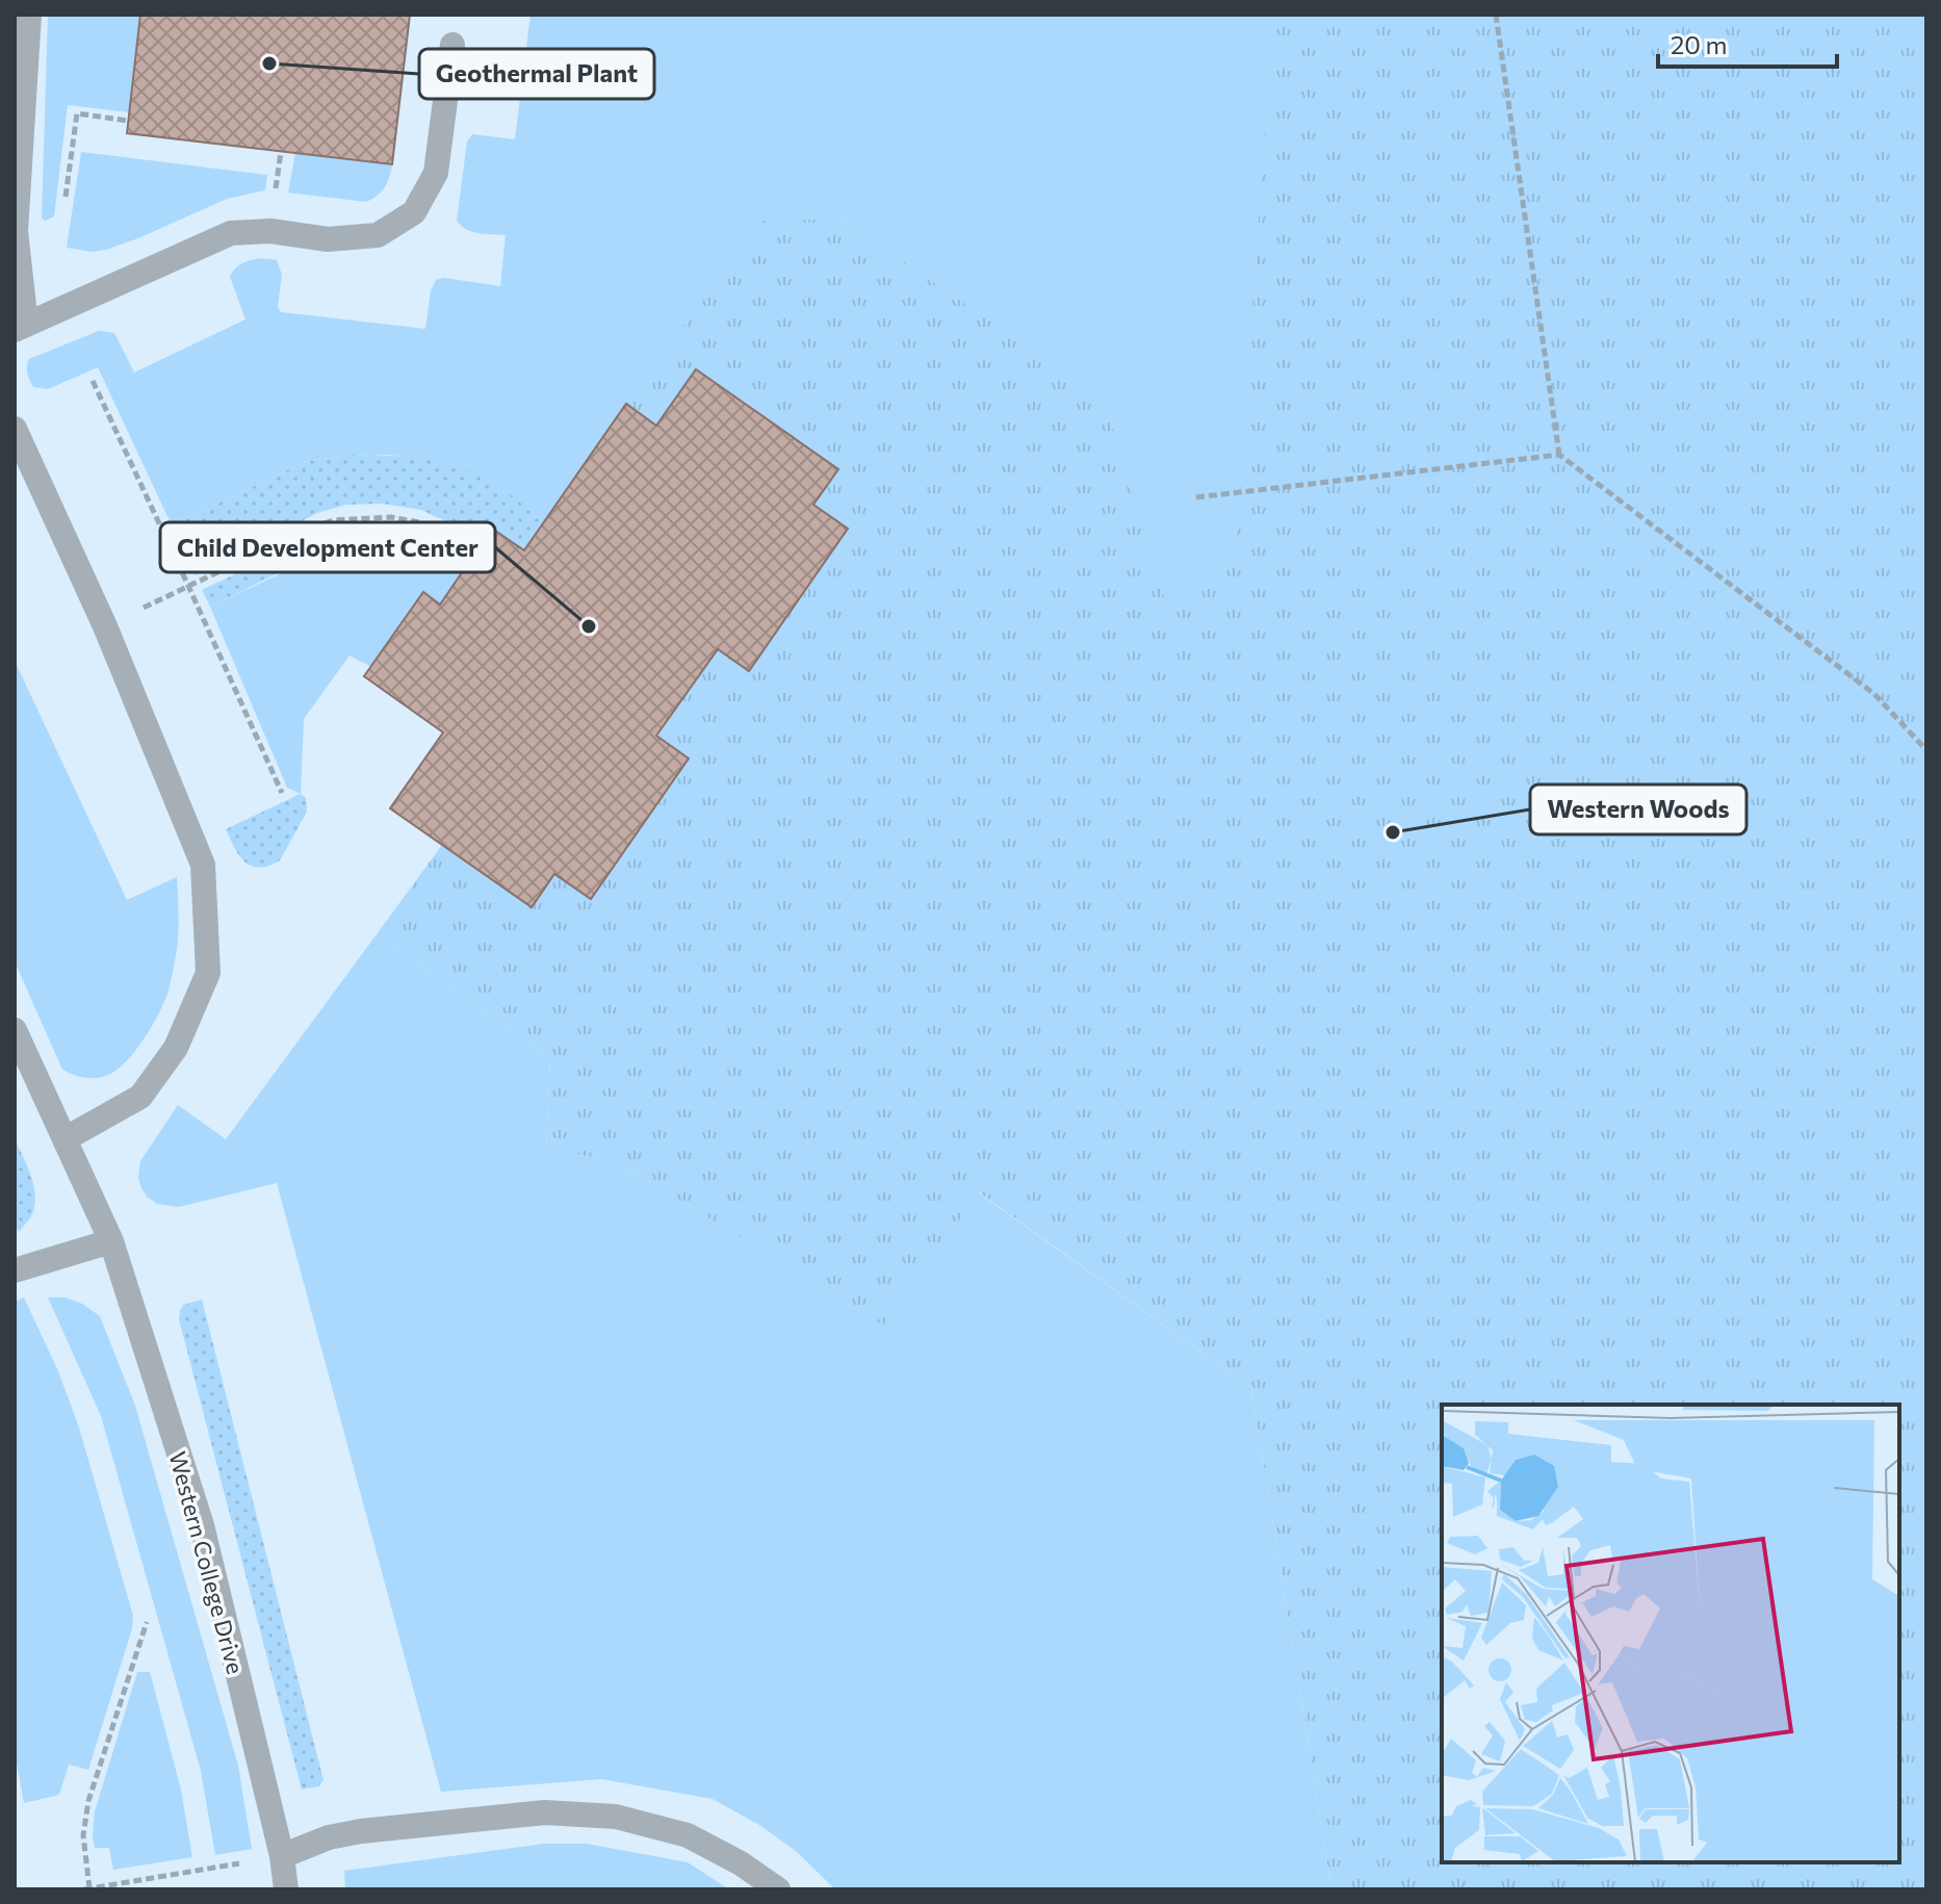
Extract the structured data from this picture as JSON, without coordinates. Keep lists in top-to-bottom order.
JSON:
{
  "streets": {
    "street": ["Western College Drive"]
  },
  "places": ["Geothermal Plant", "Child Development Center", "Western Woods"],
  "scale_bar": "20 m"
}
